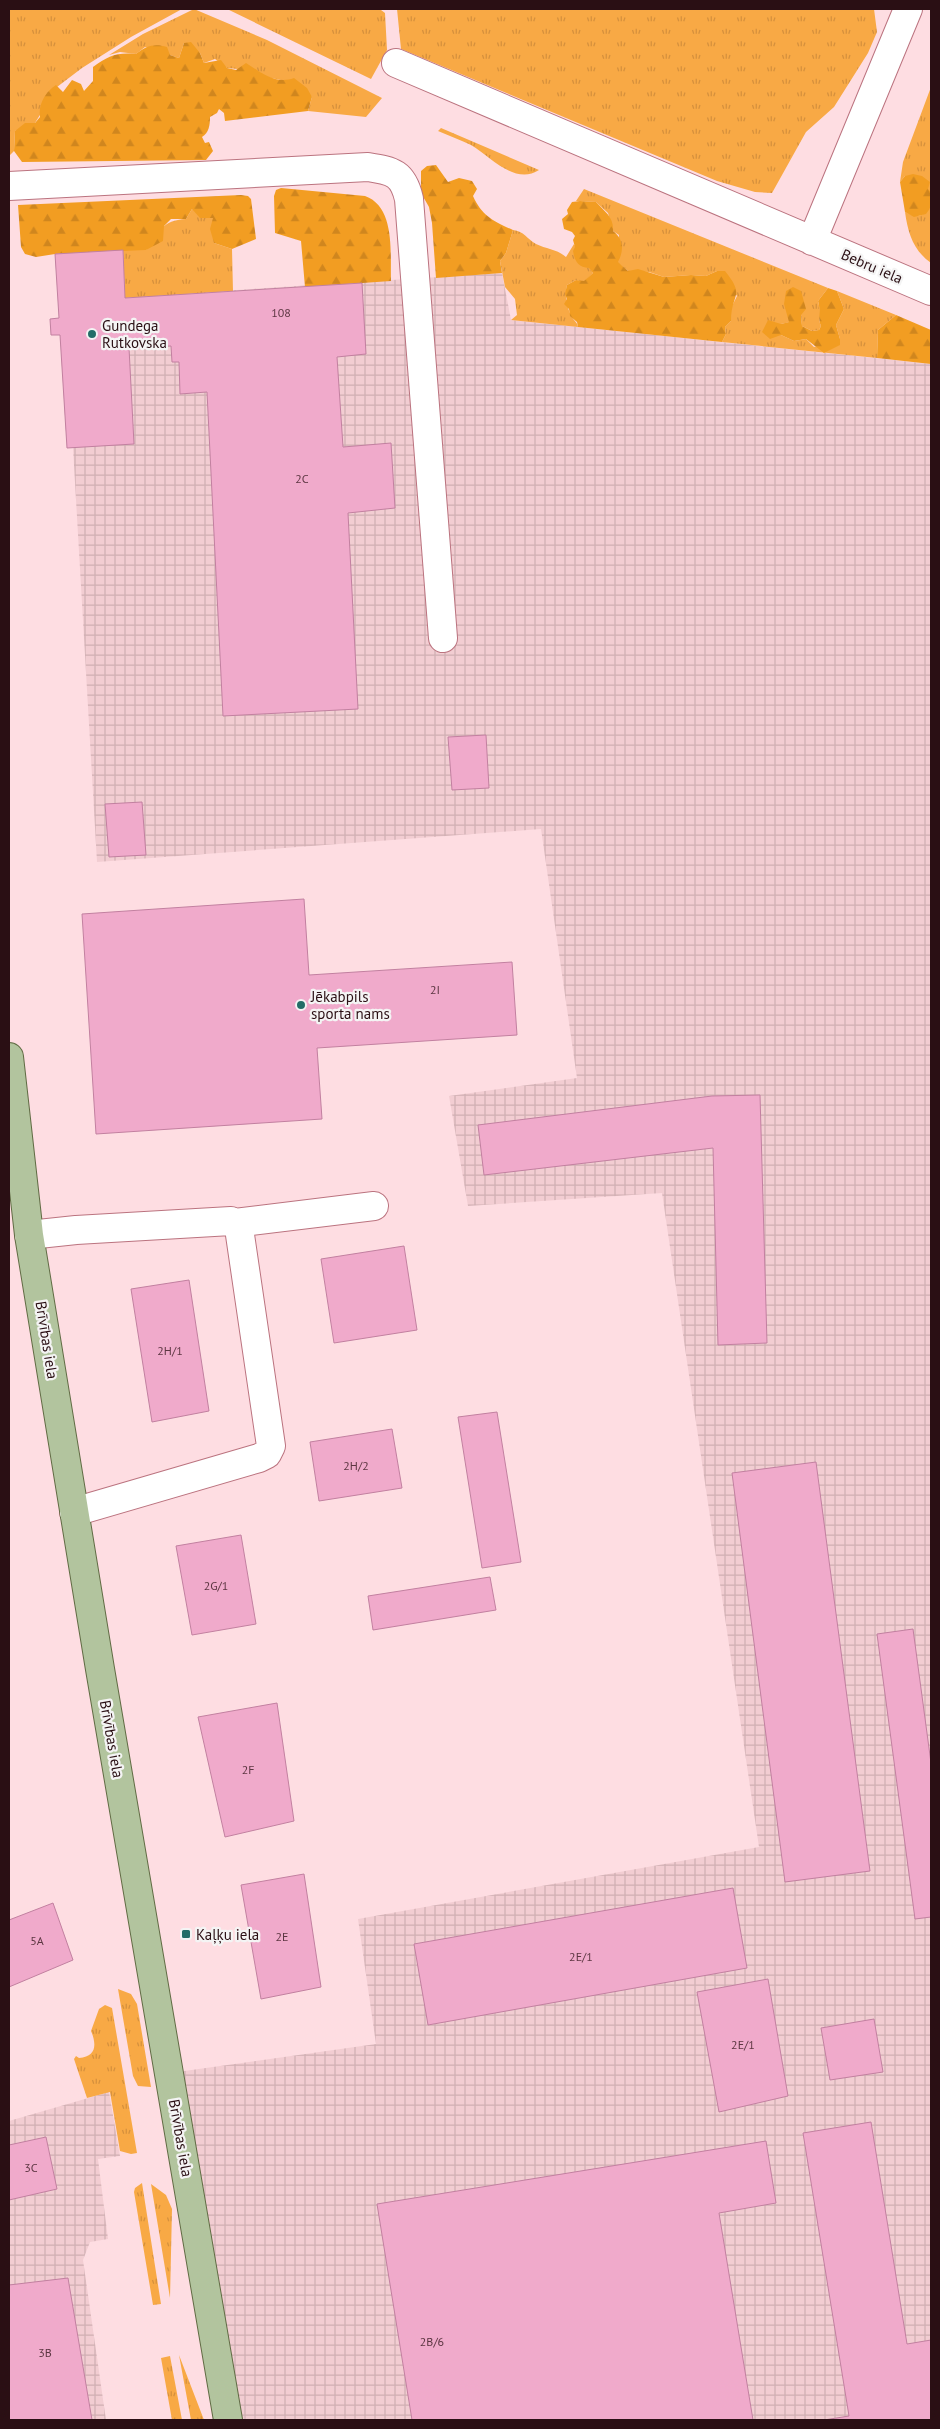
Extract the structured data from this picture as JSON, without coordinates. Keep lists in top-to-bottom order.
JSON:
{
  "streets": {
    "main road": ["Brīvības iela"],
    "street": ["Bebru iela"]
  },
  "places": {
    "other": ["Gundega Rutkovska", "Jēkabpils sporta nams"],
    "transit": ["Kaļķu iela"]
  },
  "house_numbers": [
    "108",
    "2C",
    "2I",
    "2H/1",
    "2H/2",
    "2G/1",
    "2F",
    "2E",
    "5A",
    "2E/1",
    "2E/1",
    "3C",
    "2B/6",
    "3B"
  ]
}
